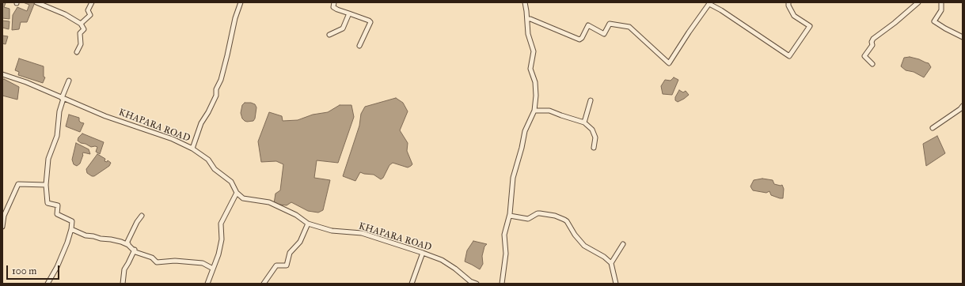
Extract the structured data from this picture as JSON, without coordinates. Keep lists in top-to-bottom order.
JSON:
{
  "streets": {
    "street": ["KHAPARA ROAD"]
  },
  "scale_bar": "100 m"
}
